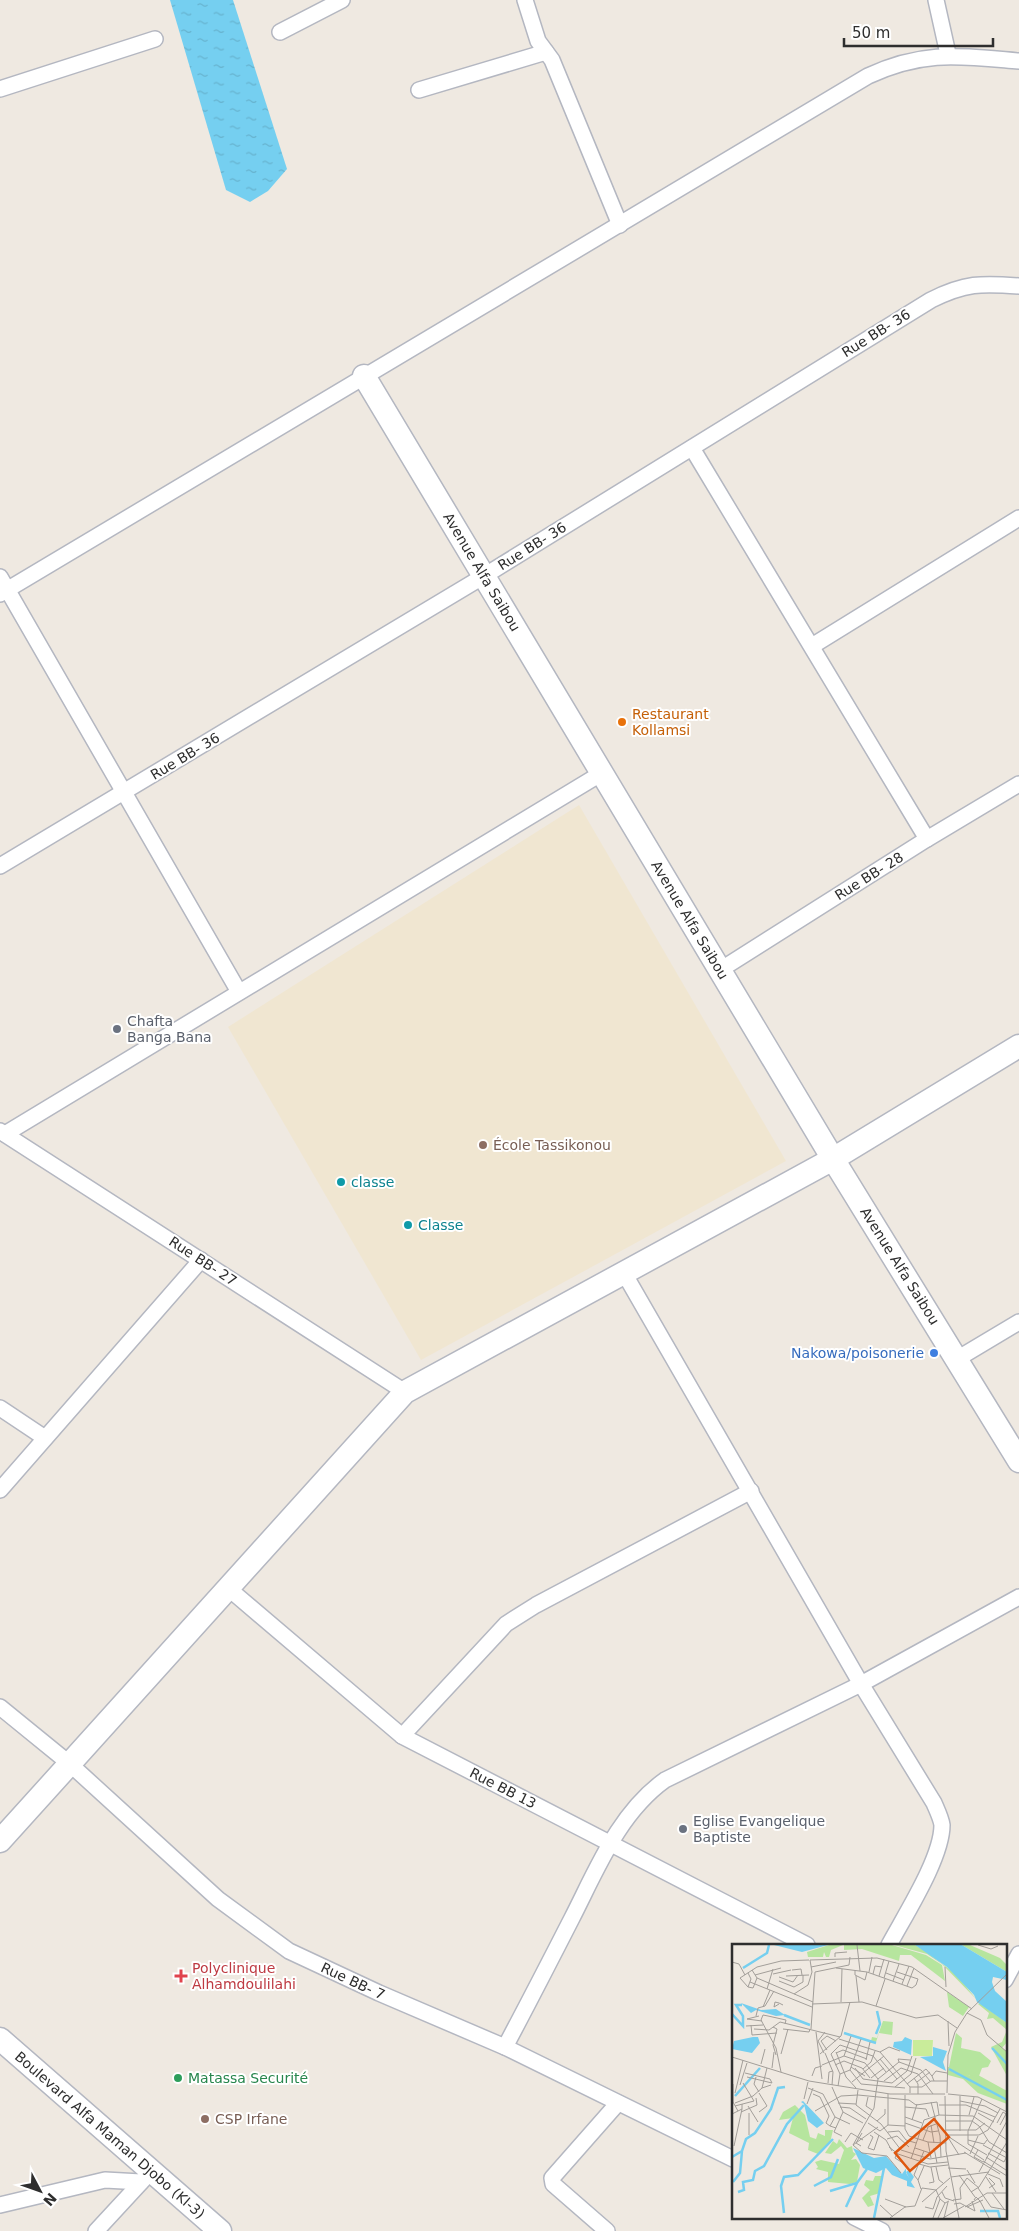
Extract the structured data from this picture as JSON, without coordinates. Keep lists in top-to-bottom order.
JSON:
{
  "streets": {
    "street": [
      "Rue BB- 36",
      "Avenue Alfa Saibou",
      "Rue BB- 28",
      "Rue BB- 27",
      "Rue BB 13",
      "Rue BB- 7",
      "Boulevard Alfa Maman Djobo (KI-3)"
    ]
  },
  "crossings": [
    ["Rue BB- 36", "Avenue Alfa Saibou"],
    ["Avenue Alfa Saibou", "Rue BB- 28"]
  ],
  "places": {
    "other": [
      "Restaurant Kollamsi",
      "Chafta Banga Bana",
      "École Tassikonou",
      "classe",
      "Classe",
      "Nakowa/poisonerie",
      "Eglise Evangelique Baptiste",
      "Matassa Securité",
      "CSP Irfane"
    ],
    "health": ["Polyclinique Alhamdoulilahi"]
  },
  "scale_bar": "50 m",
  "north": "bottom right"
}
